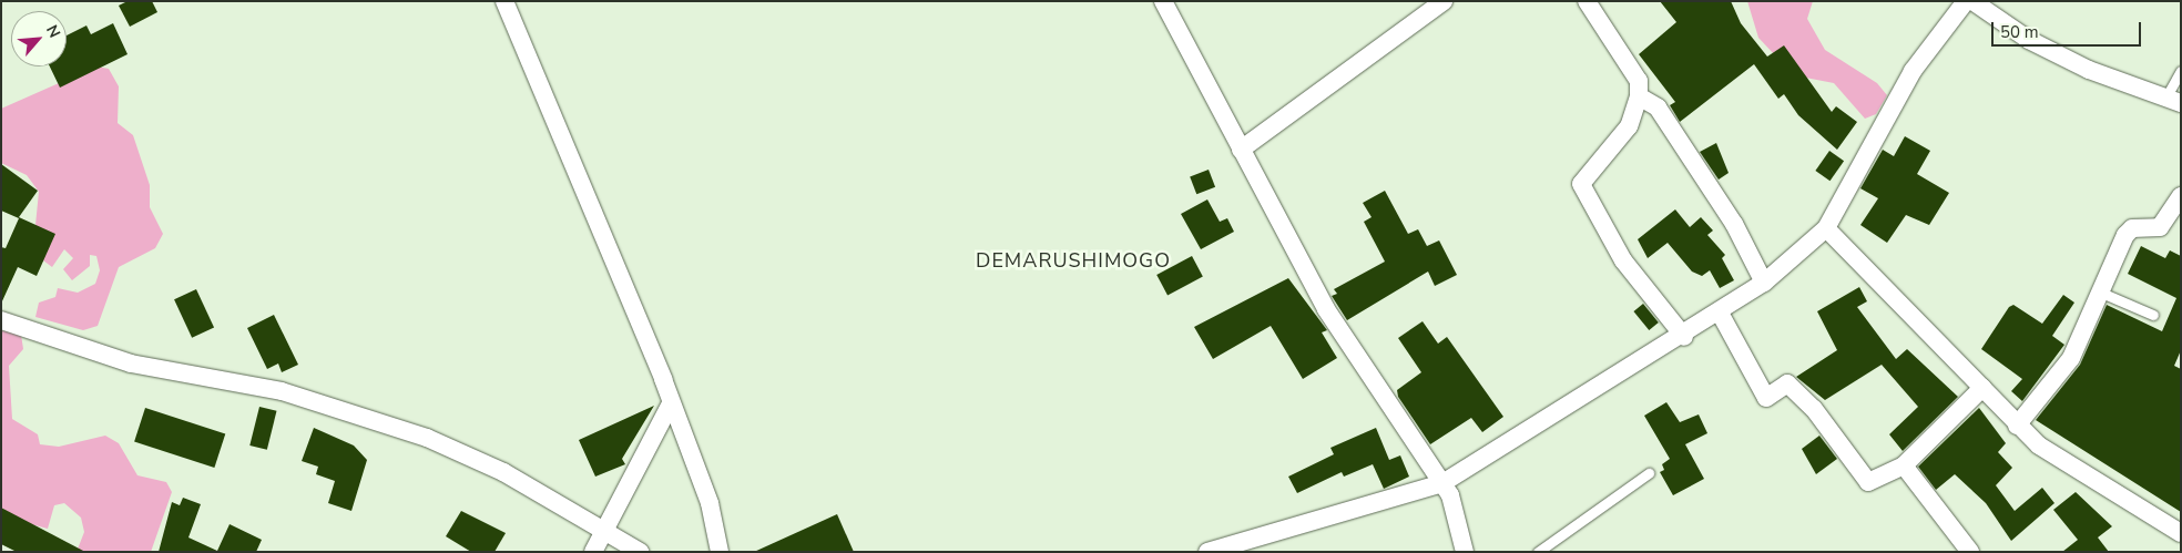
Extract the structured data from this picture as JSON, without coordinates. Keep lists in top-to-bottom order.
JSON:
{
  "districts": ["DEMARUSHIMOGO"],
  "scale_bar": "50 m",
  "north": "top right"
}
